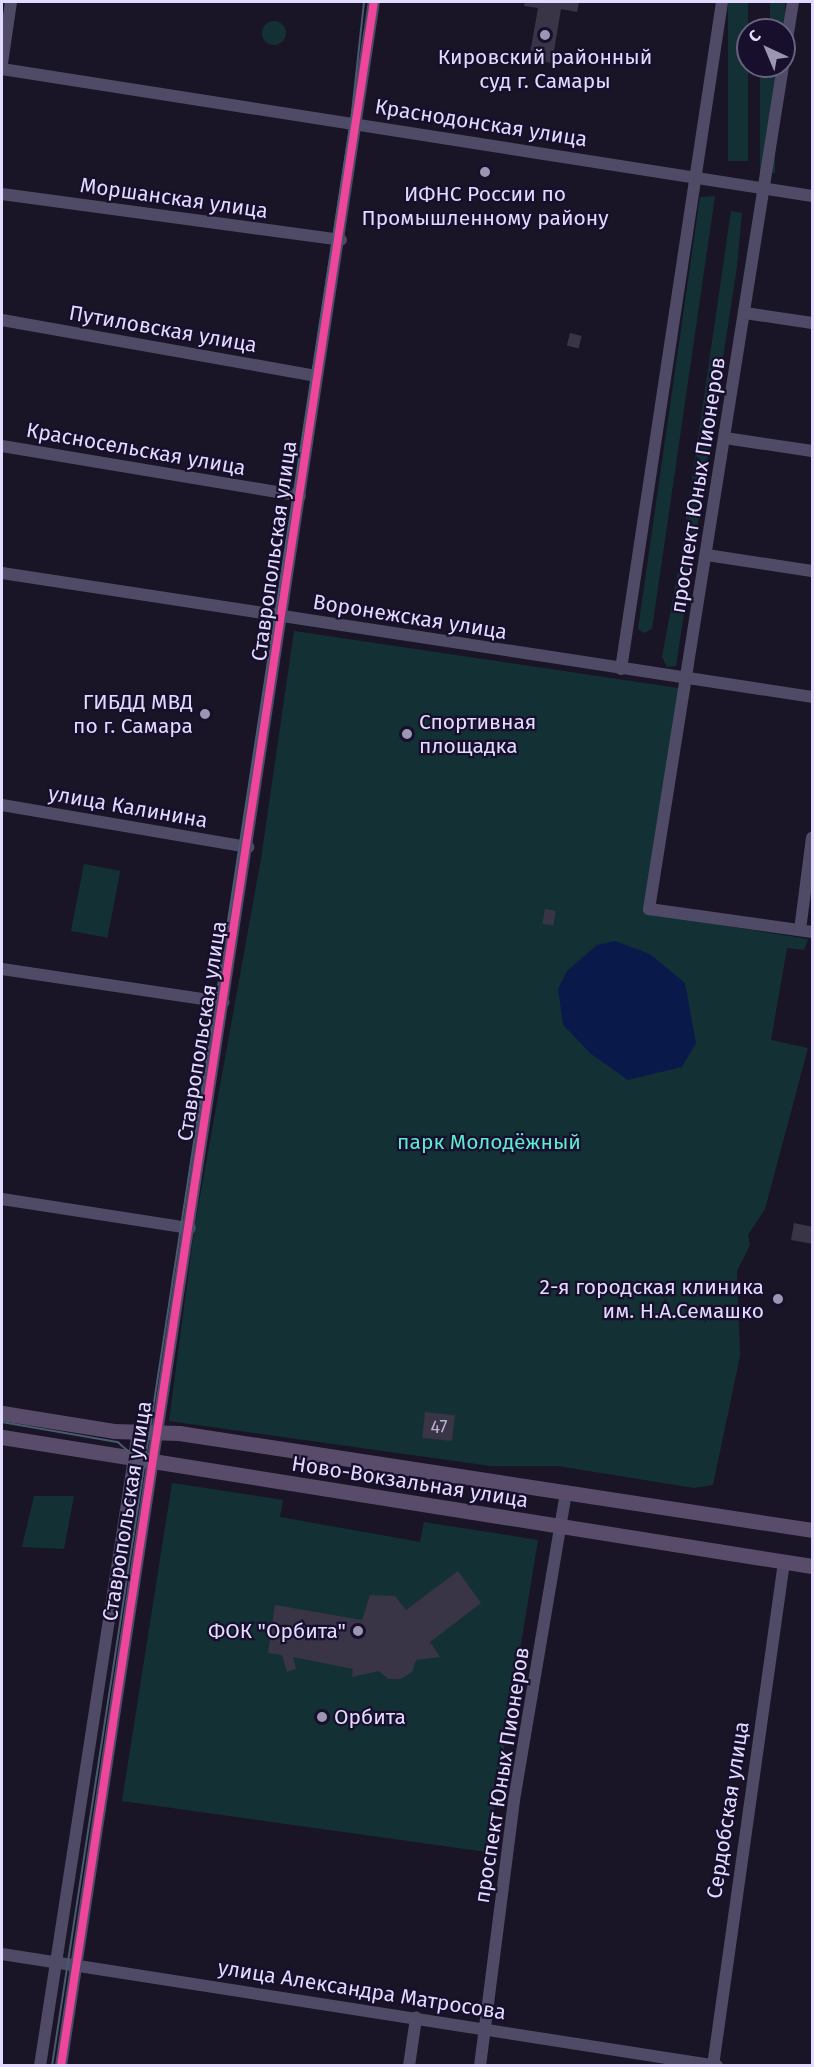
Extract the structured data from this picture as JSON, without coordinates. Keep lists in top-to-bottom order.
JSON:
{
  "streets": {
    "main road": ["Ново-Вокзальная улица"],
    "street": [
      "Краснодонская улица",
      "Моршанская улица",
      "Путиловская улица",
      "Красносельская улица",
      "проспект Юных Пионеров",
      "Ставропольская улица",
      "Воронежская улица",
      "улица Калинина",
      "Сердобская улица",
      "улица Александра Матросова"
    ]
  },
  "crossings": [
    ["Краснодонская улица", "проспект Юных Пионеров"],
    ["Краснодонская улица", "Ставропольская улица"],
    ["Моршанская улица", "Ставропольская улица"],
    ["Путиловская улица", "Ставропольская улица"],
    ["Красносельская улица", "Ставропольская улица"],
    ["проспект Юных Пионеров", "Воронежская улица"],
    ["проспект Юных Пионеров", "Ново-Вокзальная улица"],
    ["проспект Юных Пионеров", "улица Александра Матросова"],
    ["Ставропольская улица", "Воронежская улица"],
    ["Ставропольская улица", "улица Калинина"],
    ["Ставропольская улица", "Ново-Вокзальная улица"],
    ["Ставропольская улица", "улица Александра Матросова"],
    ["Ново-Вокзальная улица", "Сердобская улица"],
    ["Сердобская улица", "улица Александра Матросова"]
  ],
  "parks": ["парк Молодёжный"],
  "places": [
    "Кировский районный суд г. Самары",
    "ИФНС России по Промышленному району",
    "ГИБДД МВД по г. Самара",
    "Спортивная площадка",
    "2-я городская клиника им. Н.А.Семашко",
    "ФОК \"Орбита\"",
    "Орбита"
  ],
  "house_numbers": ["47"],
  "north": "top left"
}
